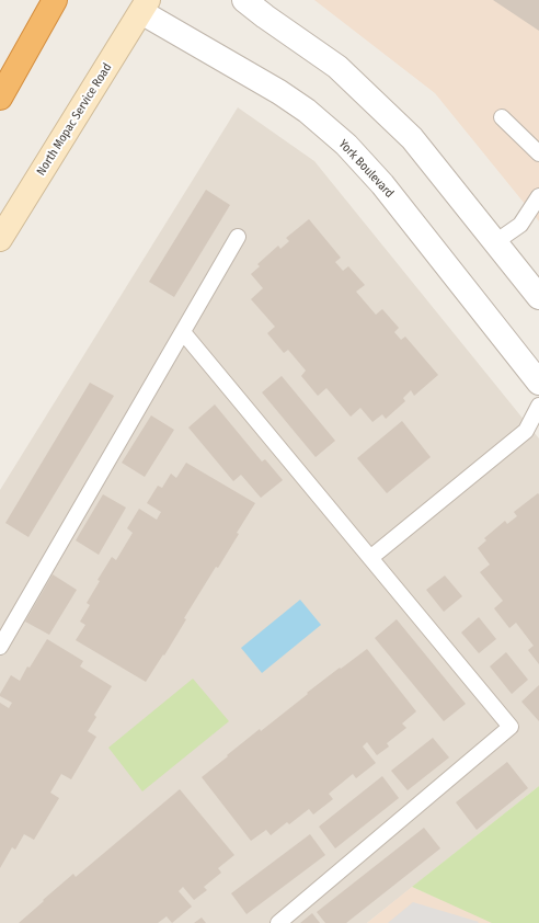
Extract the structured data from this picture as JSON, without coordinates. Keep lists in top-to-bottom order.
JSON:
{
  "streets": {
    "main road": ["North Mopac Service Road"],
    "street": ["York Boulevard"]
  },
  "crossings": [
    ["North Mopac Service Road", "York Boulevard"]
  ]
}
